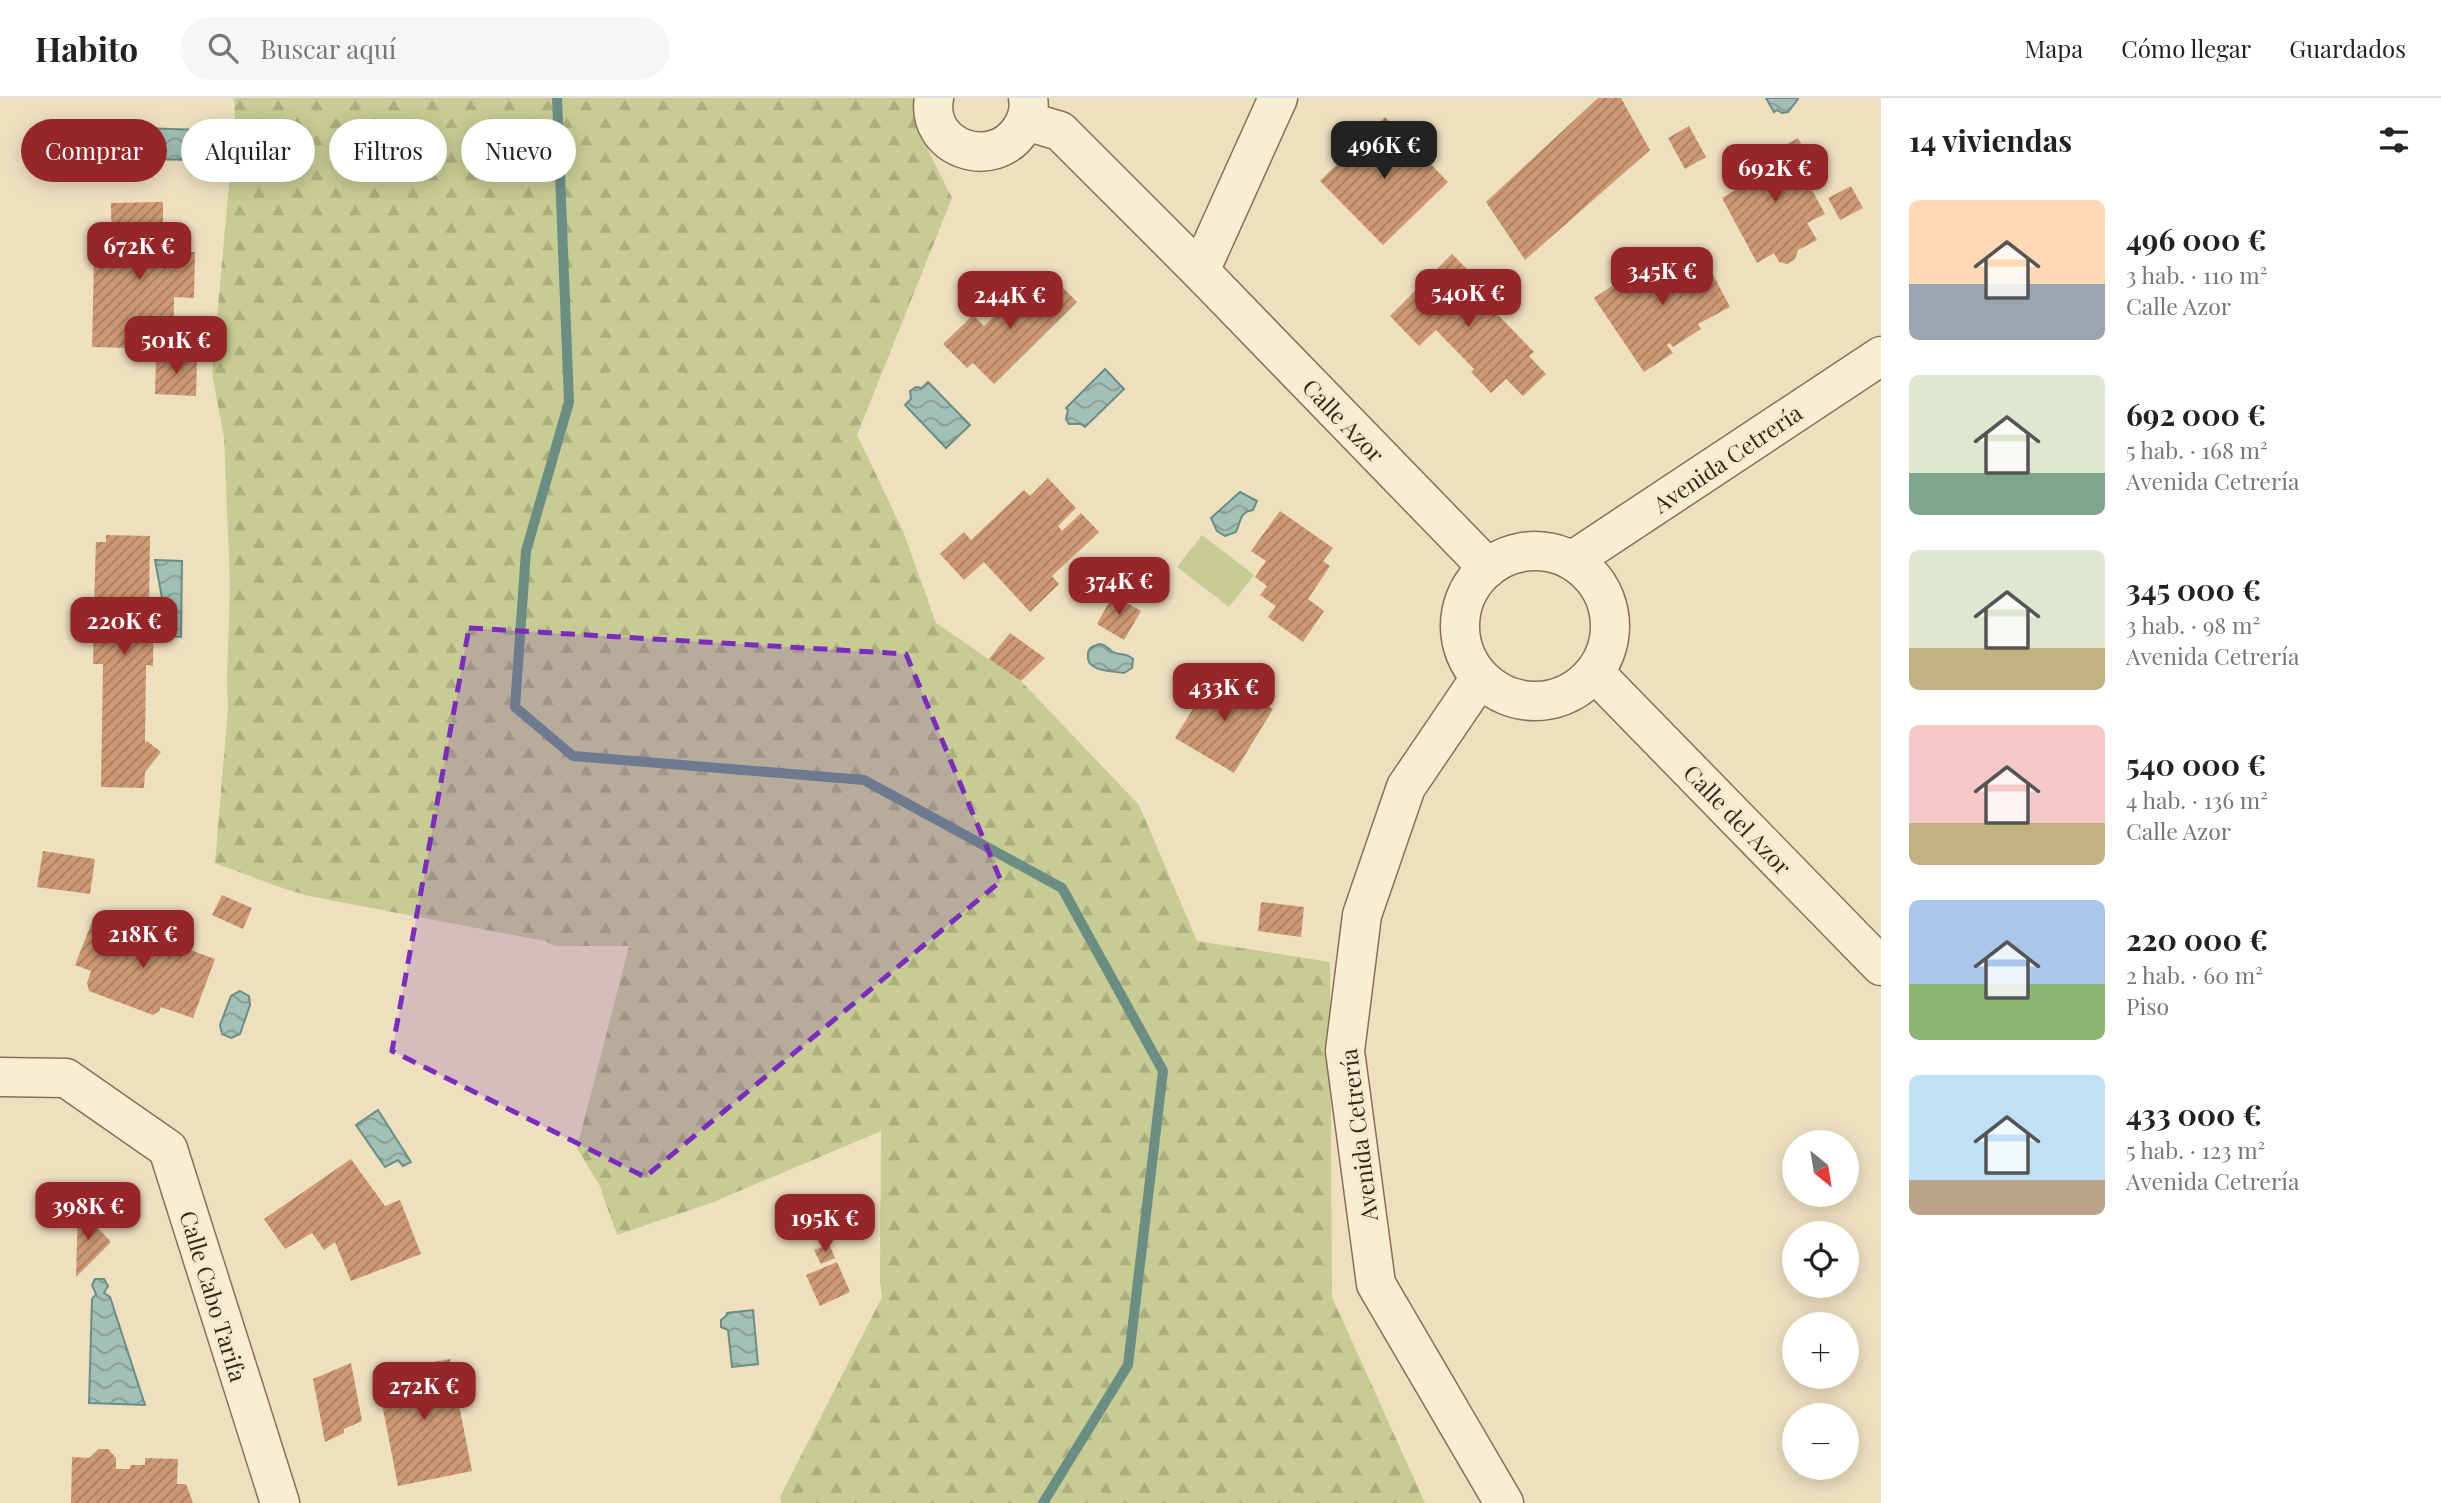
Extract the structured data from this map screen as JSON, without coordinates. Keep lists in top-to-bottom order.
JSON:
{
  "streets": {
    "street": [
      "Calle Azor",
      "Avenida Cetrería",
      "Calle del Azor",
      "Calle Cabo Tarifa"
    ]
  },
  "crossings": [
    ["Calle Azor", "Avenida Cetrería"],
    ["Calle Azor", "Calle del Azor"],
    ["Avenida Cetrería", "Calle del Azor"]
  ],
  "north": "bottom right",
  "page": {
    "header": "Habito",
    "search": "Buscar aquí",
    "nav": ["Mapa", "Cómo llegar", "Guardados"],
    "heading": "14 viviendas",
    "chip": [
      "Comprar",
      "Alquilar",
      "Filtros",
      "Nuevo"
    ],
    "price": [
      "496K €",
      "692K €",
      "672K €",
      "345K €",
      "540K €",
      "244K €",
      "501K €",
      "374K €",
      "220K €",
      "433K €",
      "218K €",
      "398K €",
      "195K €",
      "272K €"
    ],
    "list": [
      {
        "name": "496 000 €",
        "note": "3 hab. · 110 m² · Calle Azor"
      },
      {
        "name": "692 000 €",
        "note": "5 hab. · 168 m² · Avenida Cetrería"
      },
      {
        "name": "345 000 €",
        "note": "3 hab. · 98 m² · Avenida Cetrería"
      },
      {
        "name": "540 000 €",
        "note": "4 hab. · 136 m² · Calle Azor"
      },
      {
        "name": "220 000 €",
        "note": "2 hab. · 60 m² · Piso"
      },
      {
        "name": "433 000 €",
        "note": "5 hab. · 123 m² · Avenida Cetrería"
      }
    ],
    "map_buttons": ["+", "−"]
  }
}
